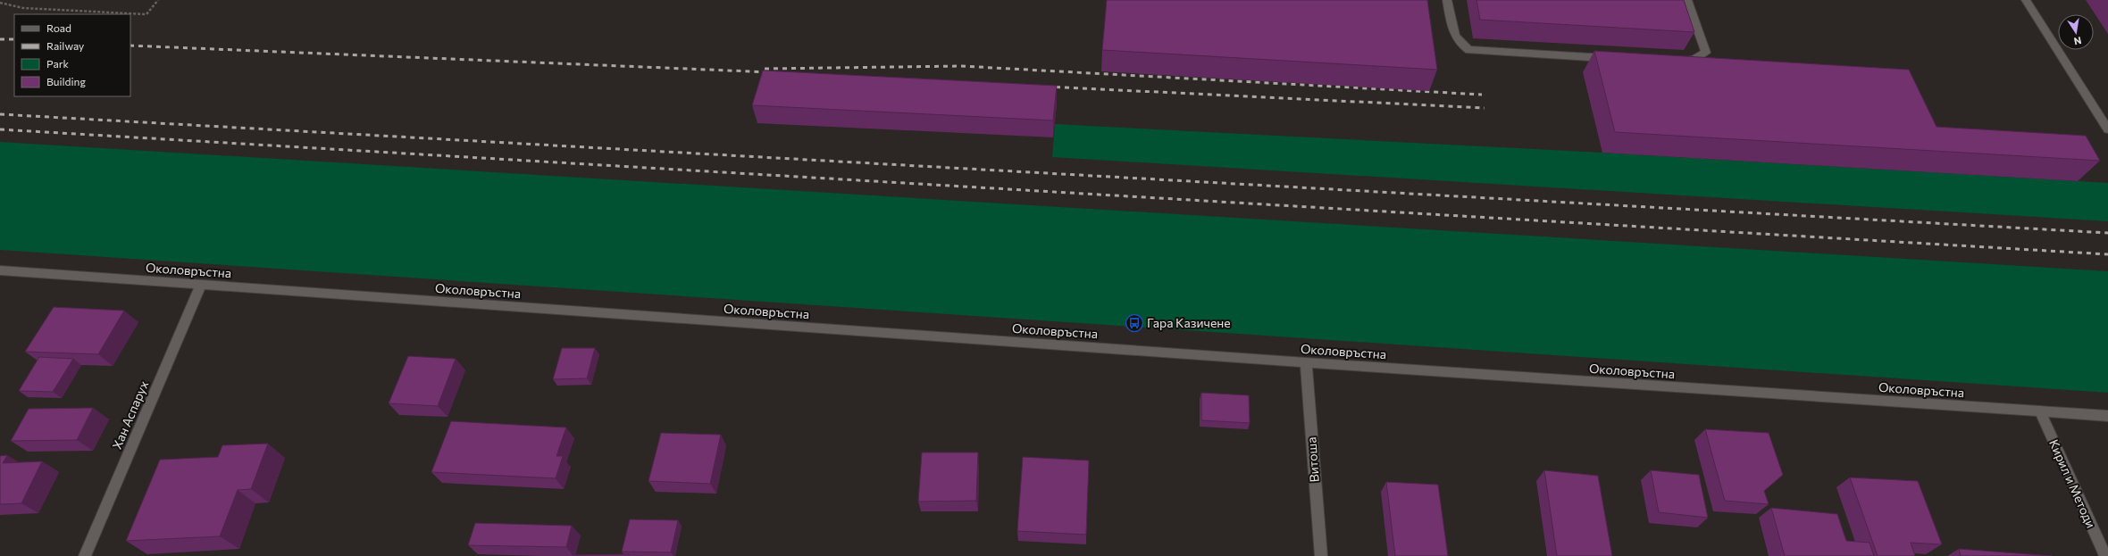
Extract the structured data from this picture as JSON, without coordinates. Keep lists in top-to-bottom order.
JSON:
{
  "streets": {
    "street": [
      "Околовръстна",
      "Хан Аспарух",
      "Витоша",
      "Кирил и Методи"
    ]
  },
  "crossings": [
    ["Околовръстна", "Хан Аспарух"],
    ["Околовръстна", "Витоша"],
    ["Околовръстна", "Кирил и Методи"]
  ],
  "places": {
    "bus stop": ["Гара Казичене"]
  },
  "legend": [
    "Road",
    "Railway",
    "Park",
    "Building"
  ],
  "north": "bottom"
}
